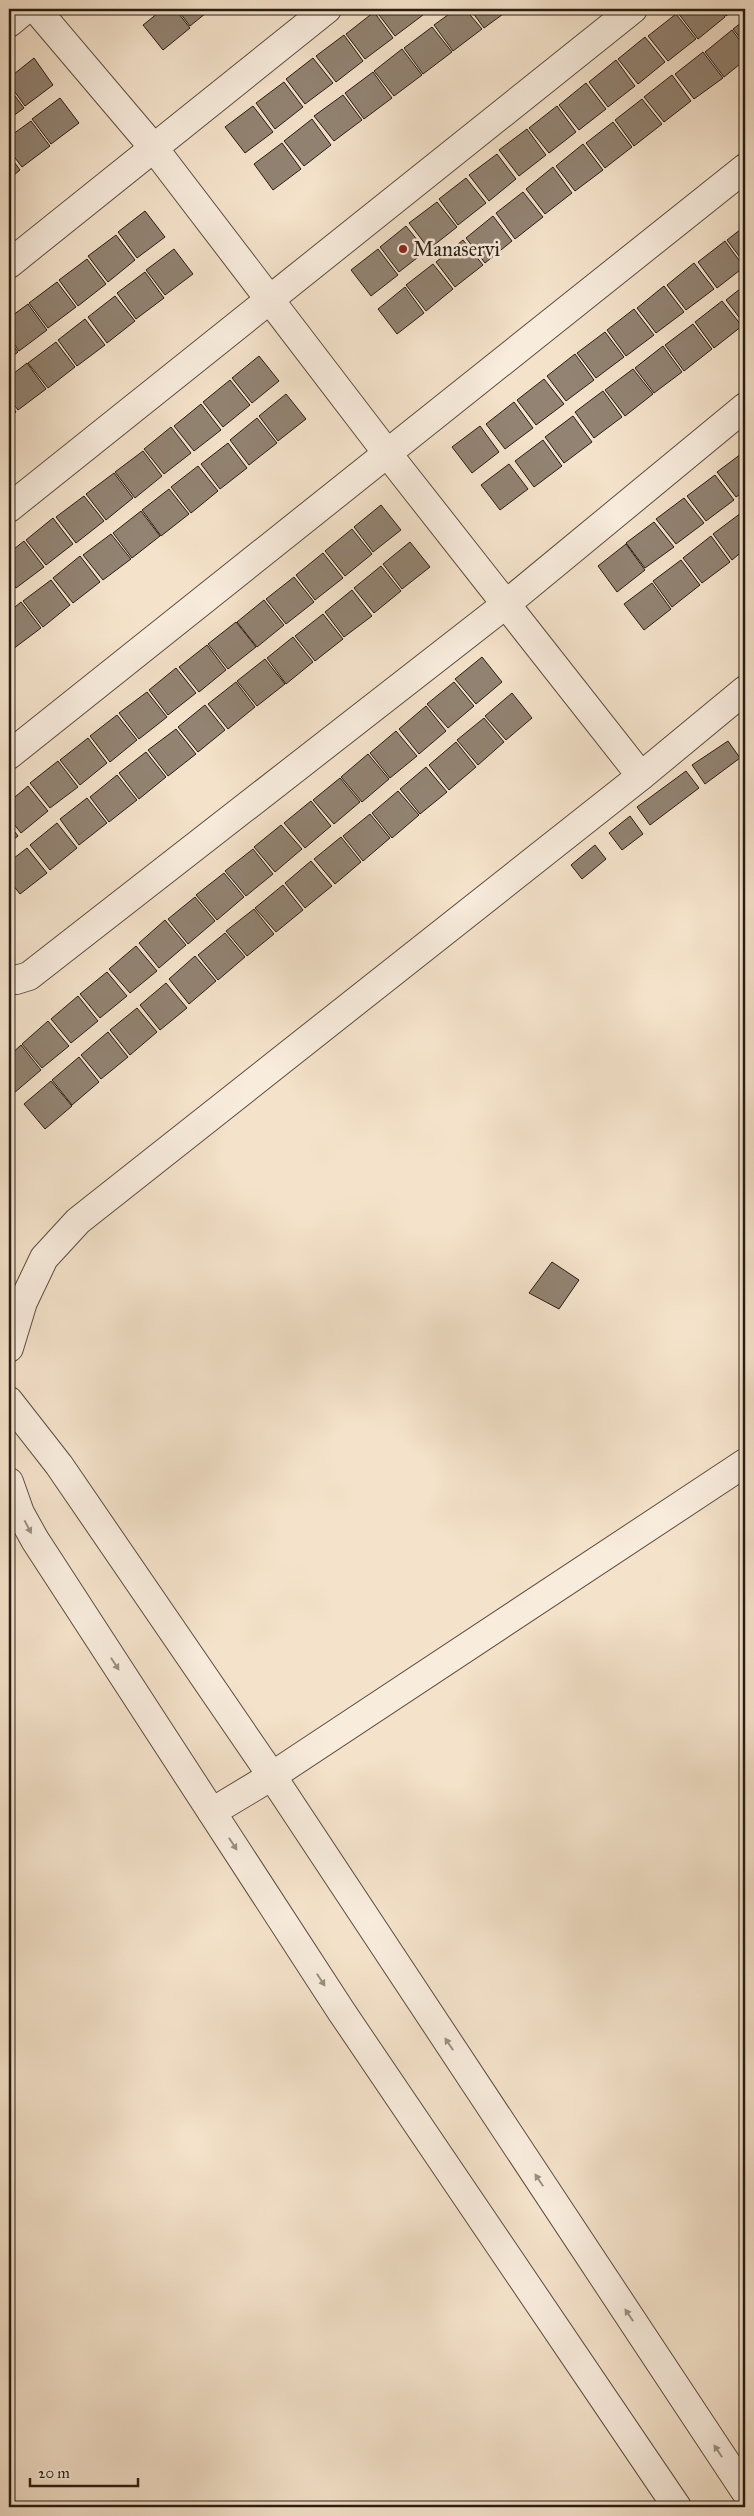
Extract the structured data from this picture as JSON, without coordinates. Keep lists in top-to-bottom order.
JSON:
{
  "places": ["Manaservi"],
  "scale_bar": "20 m"
}
